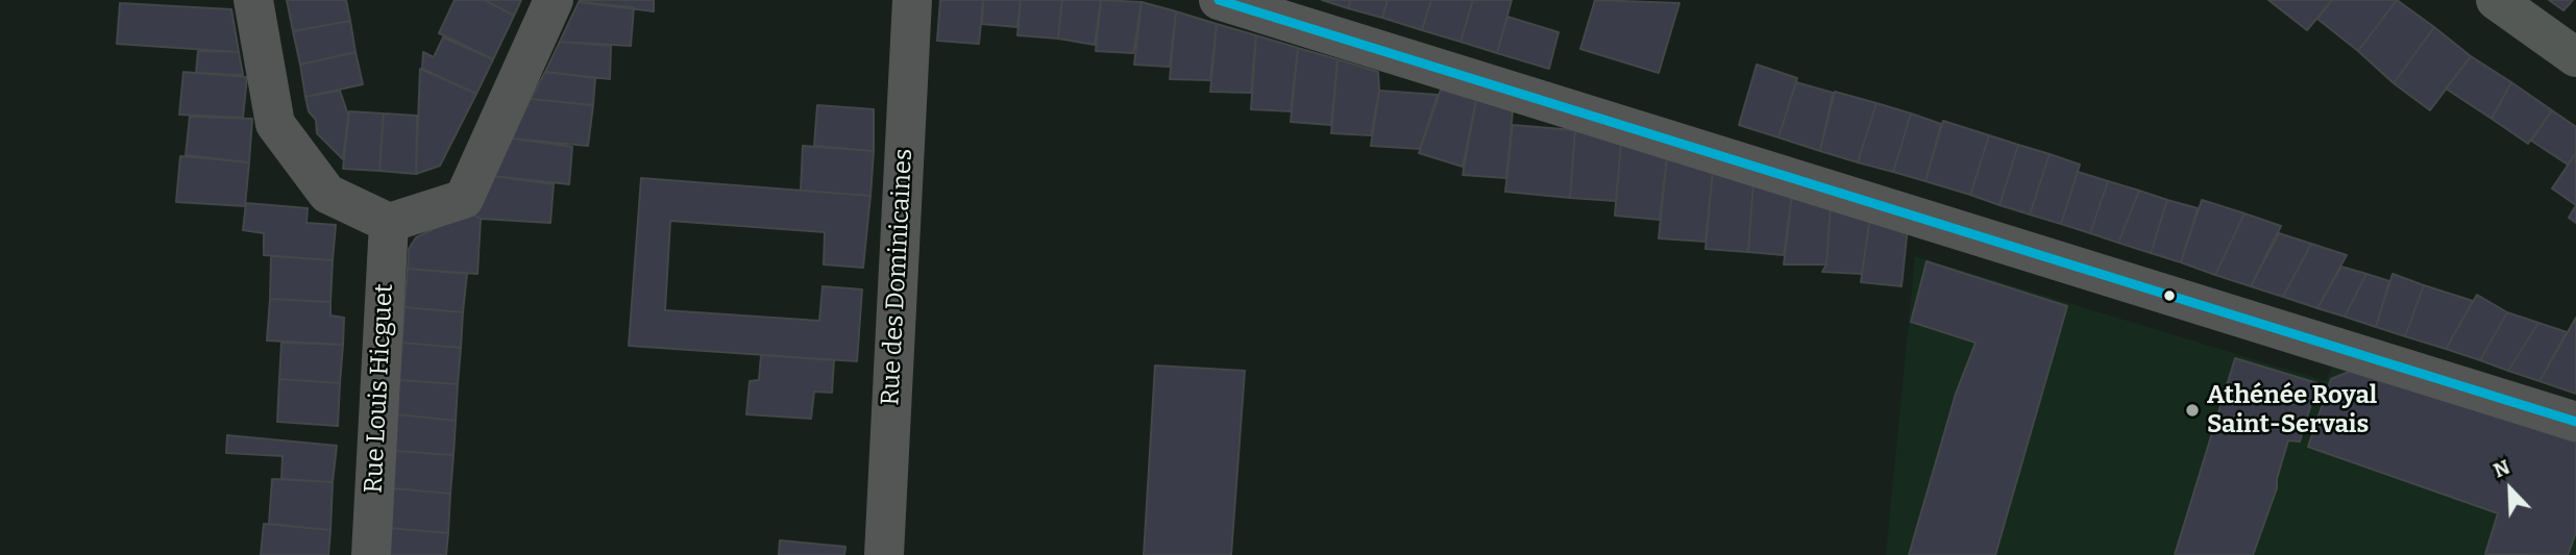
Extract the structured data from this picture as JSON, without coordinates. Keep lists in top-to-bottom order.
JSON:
{
  "streets": {
    "street": ["Rue des Dominicaines", "Rue Louis Hicguet"]
  },
  "places": ["Athénée Royal Saint-Servais"],
  "north": "top left"
}
